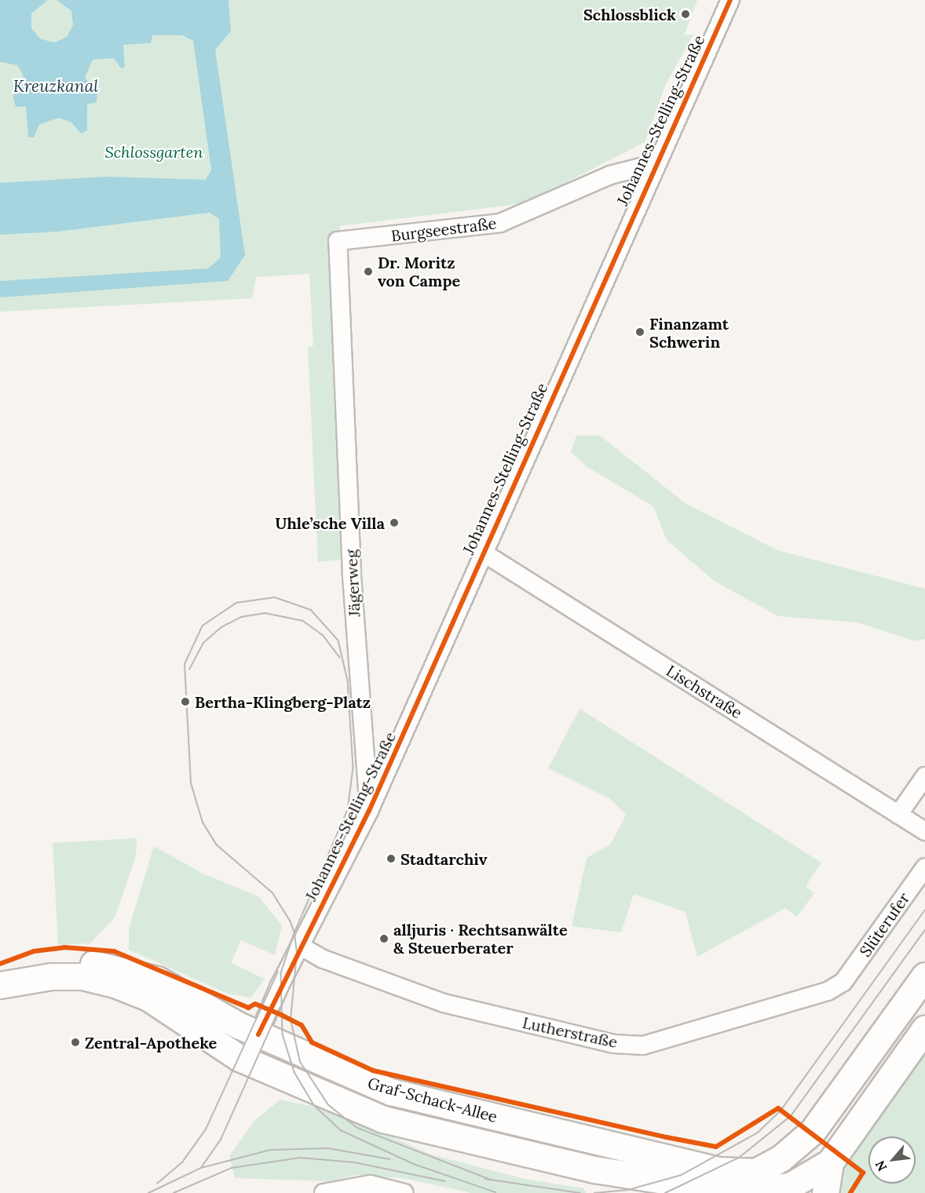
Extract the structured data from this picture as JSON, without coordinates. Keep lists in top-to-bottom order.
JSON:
{
  "streets": {
    "street": [
      "Johannes-Stelling-Straße",
      "Burgseestraße",
      "Jägerweg",
      "Lischstraße",
      "Slüterufer",
      "Lutherstraße",
      "Graf-Schack-Allee"
    ]
  },
  "crossings": [
    ["Johannes-Stelling-Straße", "Burgseestraße"],
    ["Johannes-Stelling-Straße", "Jägerweg"],
    ["Johannes-Stelling-Straße", "Lischstraße"],
    ["Johannes-Stelling-Straße", "Lutherstraße"],
    ["Johannes-Stelling-Straße", "Graf-Schack-Allee"],
    ["Burgseestraße", "Jägerweg"],
    ["Slüterufer", "Lutherstraße"]
  ],
  "water": ["Kreuzkanal"],
  "parks": ["Schlossgarten"],
  "places": [
    "Schlossblick",
    "Dr. Moritz von Campe",
    "Finanzamt Schwerin",
    "Uhle’sche Villa",
    "Bertha-Klingberg-Platz",
    "Stadtarchiv",
    "alljuris · Rechtsanwälte & Steuerberater",
    "Zentral-Apotheke"
  ],
  "north": "bottom left"
}
